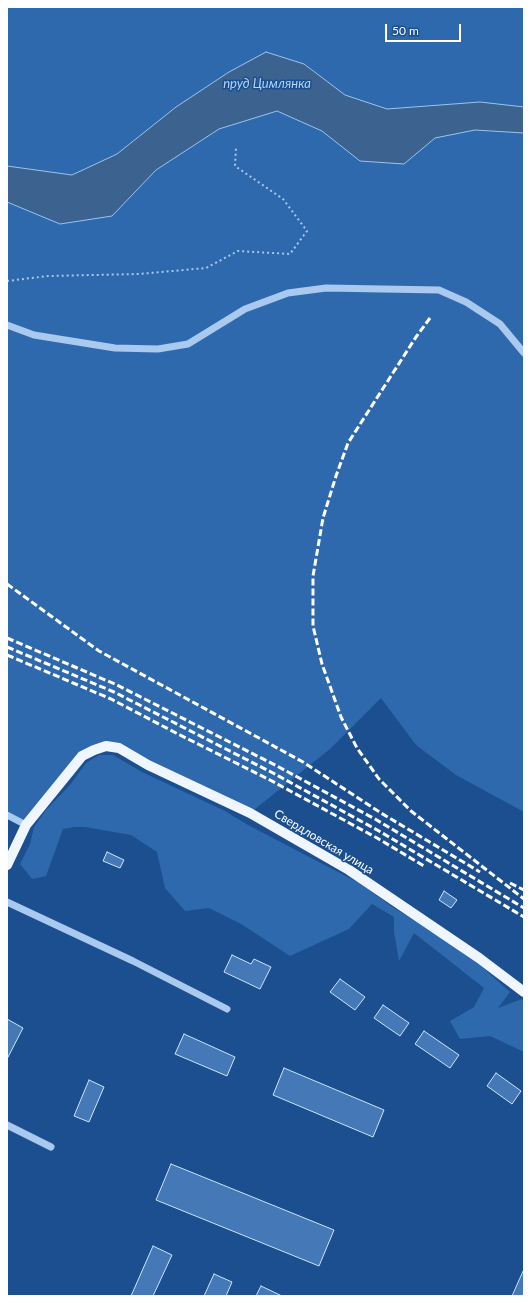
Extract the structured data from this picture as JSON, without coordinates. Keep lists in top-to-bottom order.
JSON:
{
  "streets": {
    "main road": ["Свердловская улица"]
  },
  "water": ["пруд Цимлянка"],
  "scale_bar": "50 m"
}
